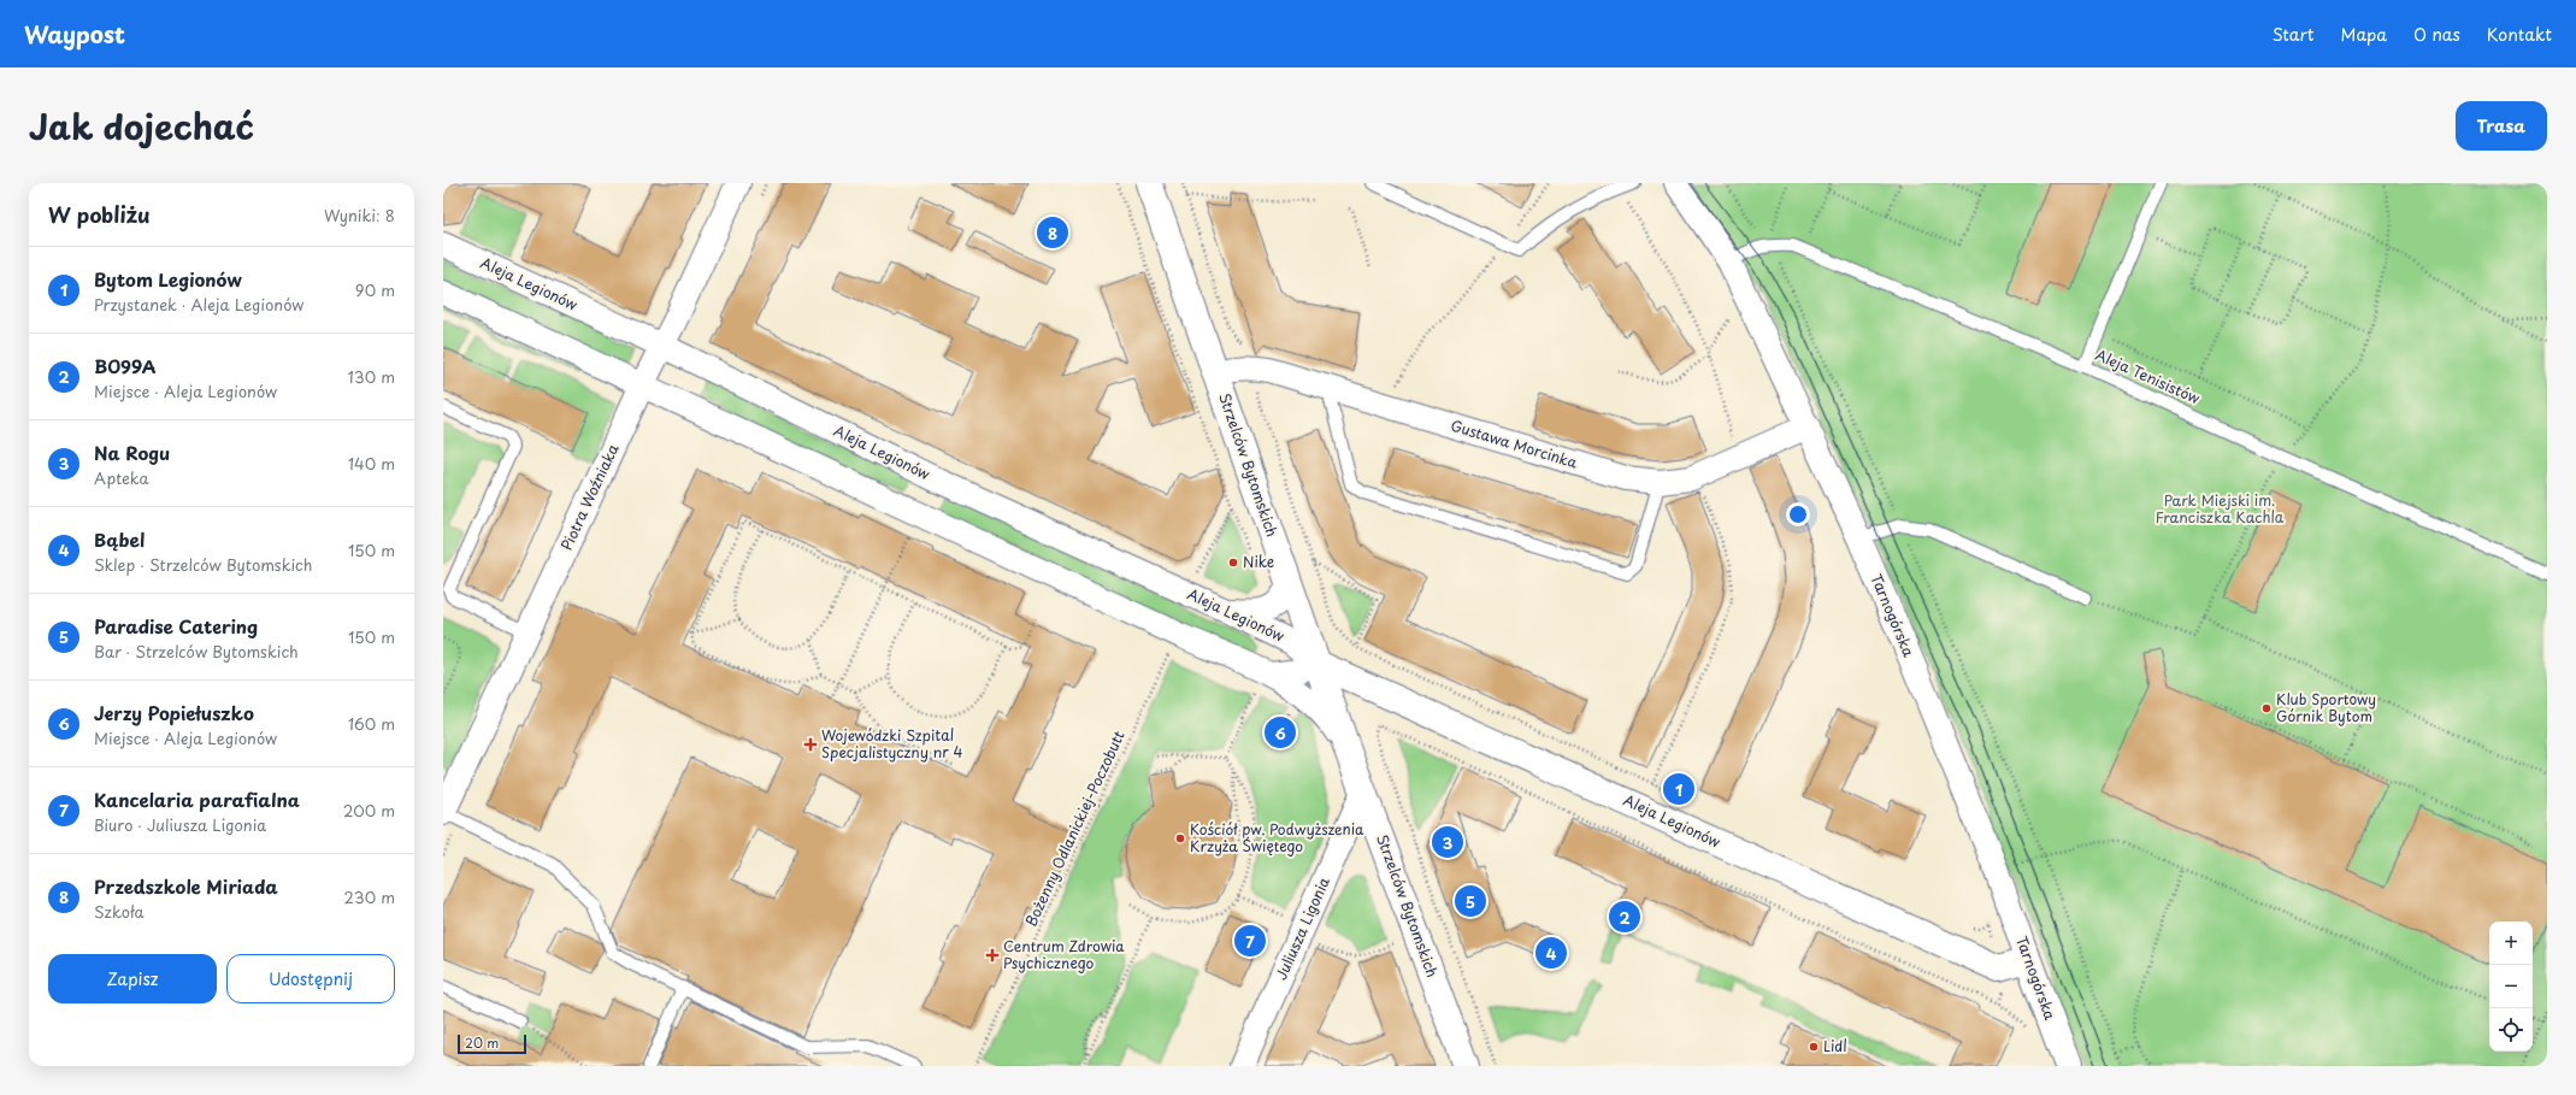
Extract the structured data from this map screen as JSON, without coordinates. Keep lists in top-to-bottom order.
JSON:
{
  "streets": {
    "street": [
      "Aleja Legionów",
      "Gustawa Morcinka",
      "Strzelców Bytomskich",
      "Piotra Woźniaka",
      "Tarnogórska",
      "Juliusza Ligonia"
    ],
    "lane": ["Aleja Tenisistów"],
    "path": ["Bożenny Odlanickiej-Poczobutt"]
  },
  "crossings": [
    ["Aleja Legionów", "Strzelców Bytomskich"],
    ["Aleja Legionów", "Piotra Woźniaka"],
    ["Aleja Tenisistów", "Tarnogórska"],
    ["Gustawa Morcinka", "Strzelców Bytomskich"],
    ["Gustawa Morcinka", "Tarnogórska"],
    ["Strzelców Bytomskich", "Juliusza Ligonia"]
  ],
  "parks": ["Park Miejski im. Franciszka Kachla"],
  "places": {
    "other": [
      "Nike",
      "Klub Sportowy Górnik Bytom",
      "Kościół pw. Podwyższenia Krzyża Świętego",
      "Lidl"
    ],
    "health": ["Wojewódzki Szpital Specjalistyczny nr 4", "Centrum Zdrowia Psychicznego"]
  },
  "scale_bar": "20 m",
  "page": {
    "header": "Waypost",
    "nav": [
      "Start",
      "Mapa",
      "O nas",
      "Kontakt"
    ],
    "title": "Jak dojechać",
    "buttons": [
      "Trasa",
      ["Zapisz", "Udostępnij"]
    ],
    "heading": ["W pobliżu", "Wyniki: 8"],
    "pins": [
      "8",
      "6",
      "1",
      "3",
      "5",
      "2",
      "7",
      "4"
    ],
    "list": [
      {
        "mark": "1",
        "name": "Bytom Legionów",
        "note": "Przystanek · Aleja Legionów",
        "value": "90 m"
      },
      {
        "mark": "2",
        "name": "B099A",
        "note": "Miejsce · Aleja Legionów",
        "value": "130 m"
      },
      {
        "mark": "3",
        "name": "Na Rogu",
        "note": "Apteka",
        "value": "140 m"
      },
      {
        "mark": "4",
        "name": "Bąbel",
        "note": "Sklep · Strzelców Bytomskich",
        "value": "150 m"
      },
      {
        "mark": "5",
        "name": "Paradise Catering",
        "note": "Bar · Strzelców Bytomskich",
        "value": "150 m"
      },
      {
        "mark": "6",
        "name": "Jerzy Popiełuszko",
        "note": "Miejsce · Aleja Legionów",
        "value": "160 m"
      },
      {
        "mark": "7",
        "name": "Kancelaria parafialna",
        "note": "Biuro · Juliusza Ligonia",
        "value": "200 m"
      },
      {
        "mark": "8",
        "name": "Przedszkole Miriada",
        "note": "Szkoła",
        "value": "230 m"
      }
    ],
    "map_buttons": ["+", "−"],
    "scale": "20 m"
  }
}
